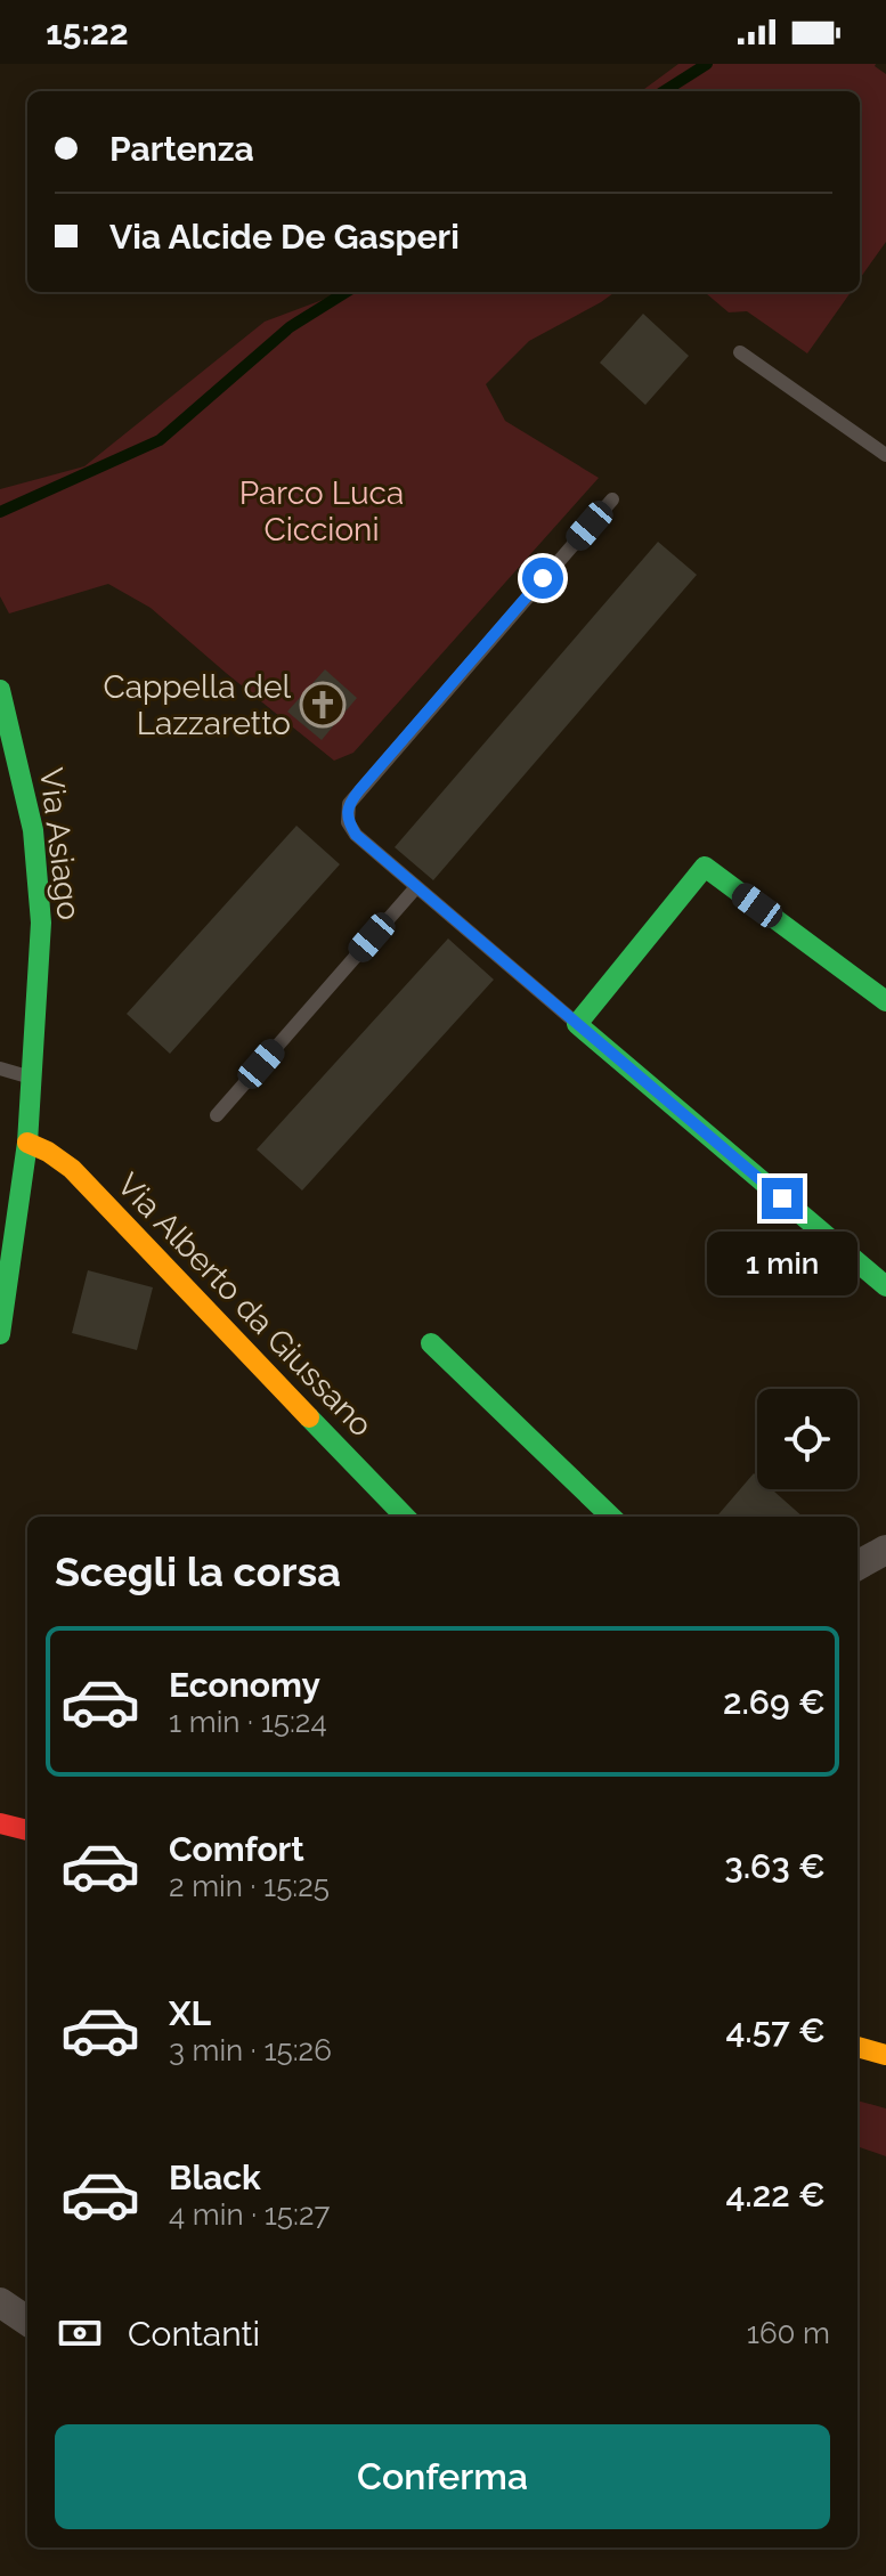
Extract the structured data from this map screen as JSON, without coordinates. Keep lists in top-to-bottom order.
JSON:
{
  "streets": {
    "street": ["Via Asiago", "Via Alberto da Giussano"]
  },
  "crossings": [
    ["Via Asiago", "Via Alberto da Giussano"]
  ],
  "parks": ["Parco Luca Ciccioni"],
  "places": {
    "church": ["Cappella del Lazzaretto"]
  },
  "page": {
    "status": "15:22",
    "banner": ["Partenza", "Via Alcide De Gasperi"],
    "bubble": "1 min",
    "heading": "Scegli la corsa",
    "list": [
      {
        "name": "Economy",
        "note": "1 min · 15:24",
        "value": "2.69 €"
      },
      {
        "name": "Comfort",
        "note": "2 min · 15:25",
        "value": "3.63 €"
      },
      {
        "name": "XL",
        "note": "3 min · 15:26",
        "value": "4.57 €"
      },
      {
        "name": "Black",
        "note": "4 min · 15:27",
        "value": "4.22 €"
      }
    ],
    "pay": ["Contanti", "160 m"],
    "buttons": "Conferma"
  }
}
